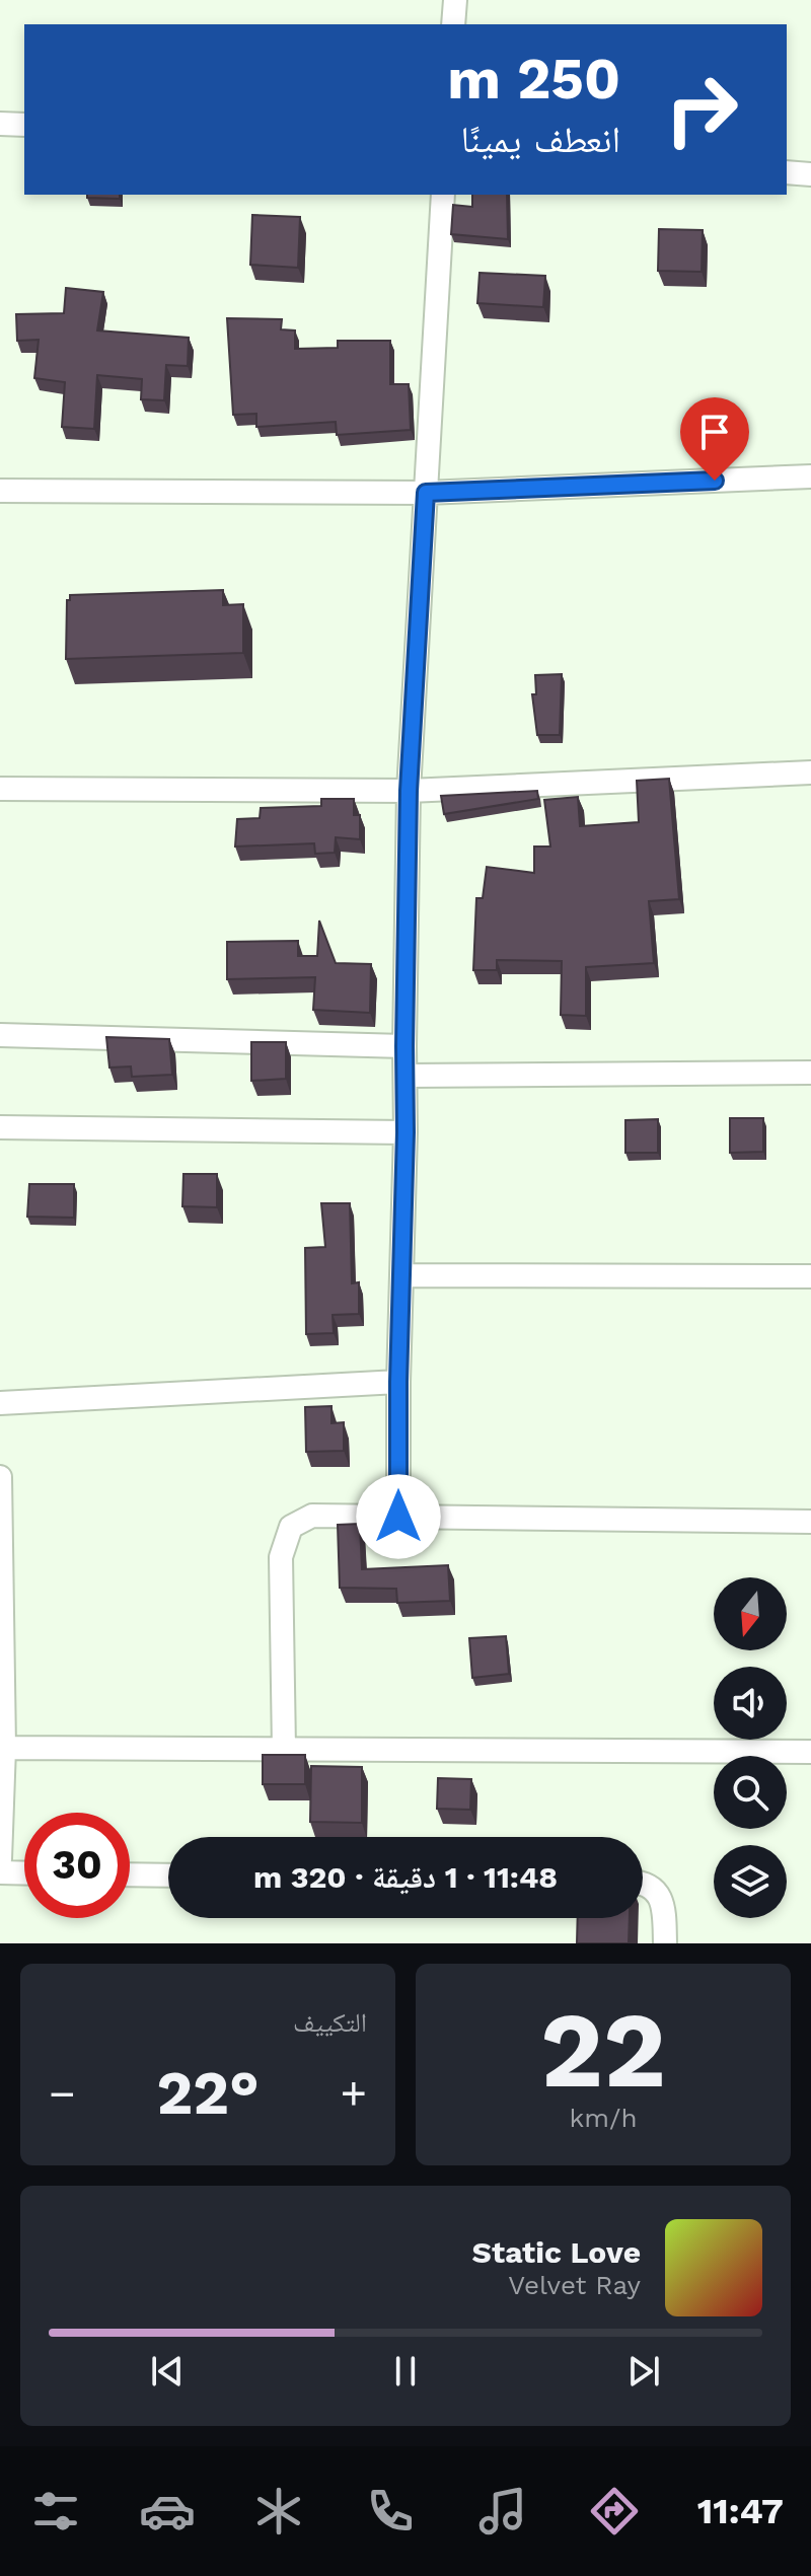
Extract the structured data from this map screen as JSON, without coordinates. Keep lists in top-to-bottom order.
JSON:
{
  "north": "bottom",
  "page": {
    "turn": ["250 m", "انعطف يمينًا"],
    "limit": "30",
    "trip": "11:48 · 1 دقيقة · 320 m",
    "tile": [
      ["22", "km/h"],
      "التكييف"
    ],
    "heat": ["−", "22°", "+"],
    "song": ["Static Love", "Velvet Ray"],
    "tabs": "11:47"
  }
}
